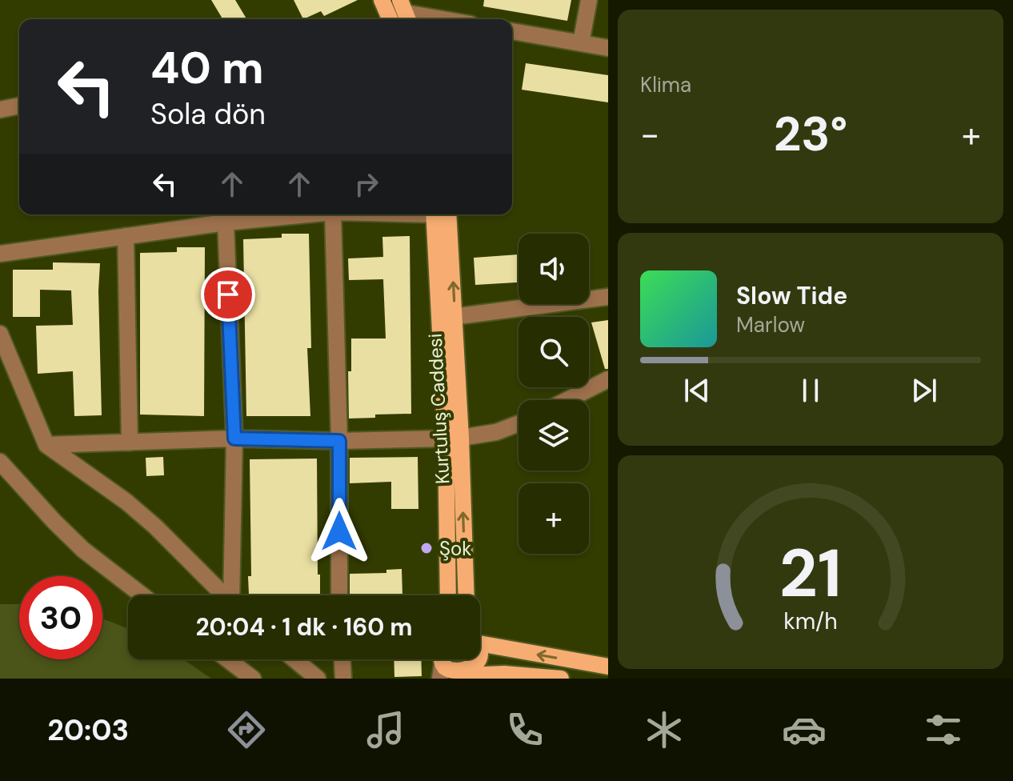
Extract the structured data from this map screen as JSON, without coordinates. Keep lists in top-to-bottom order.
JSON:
{
  "streets": {
    "main road": ["Kurtuluş Caddesi"]
  },
  "places": ["Şok"],
  "page": {
    "tile": "Klima",
    "turn": ["40 m", "Sola dön"],
    "heat": ["−", "23°", "+"],
    "map_buttons": "+",
    "song": ["Slow Tide", "Marlow"],
    "limit": "30",
    "trip": "20:04 · 1 dk · 160 m",
    "tabs": "20:03",
    "gauge": ["21", "km/h"]
  }
}
